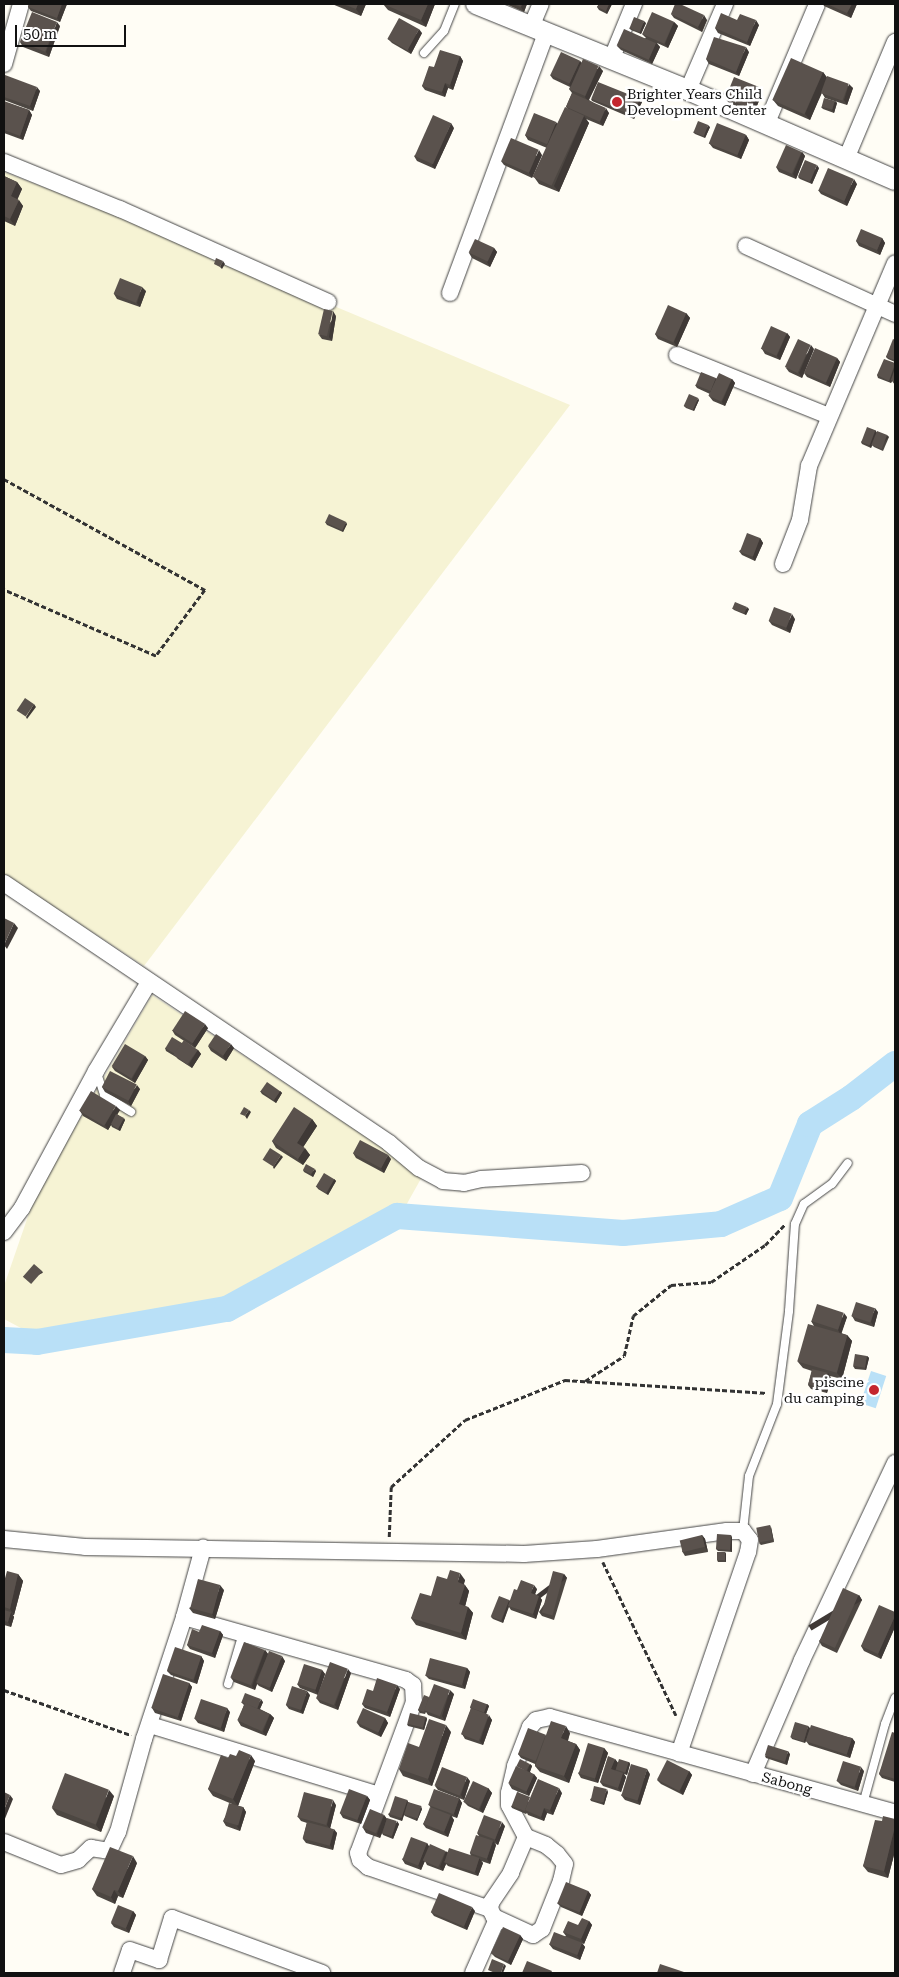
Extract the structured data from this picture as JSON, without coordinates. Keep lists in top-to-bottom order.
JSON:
{
  "streets": {
    "street": ["Sabong"]
  },
  "places": ["Brighter Years Child Development Center", "piscine du camping"],
  "scale_bar": "50 m"
}
